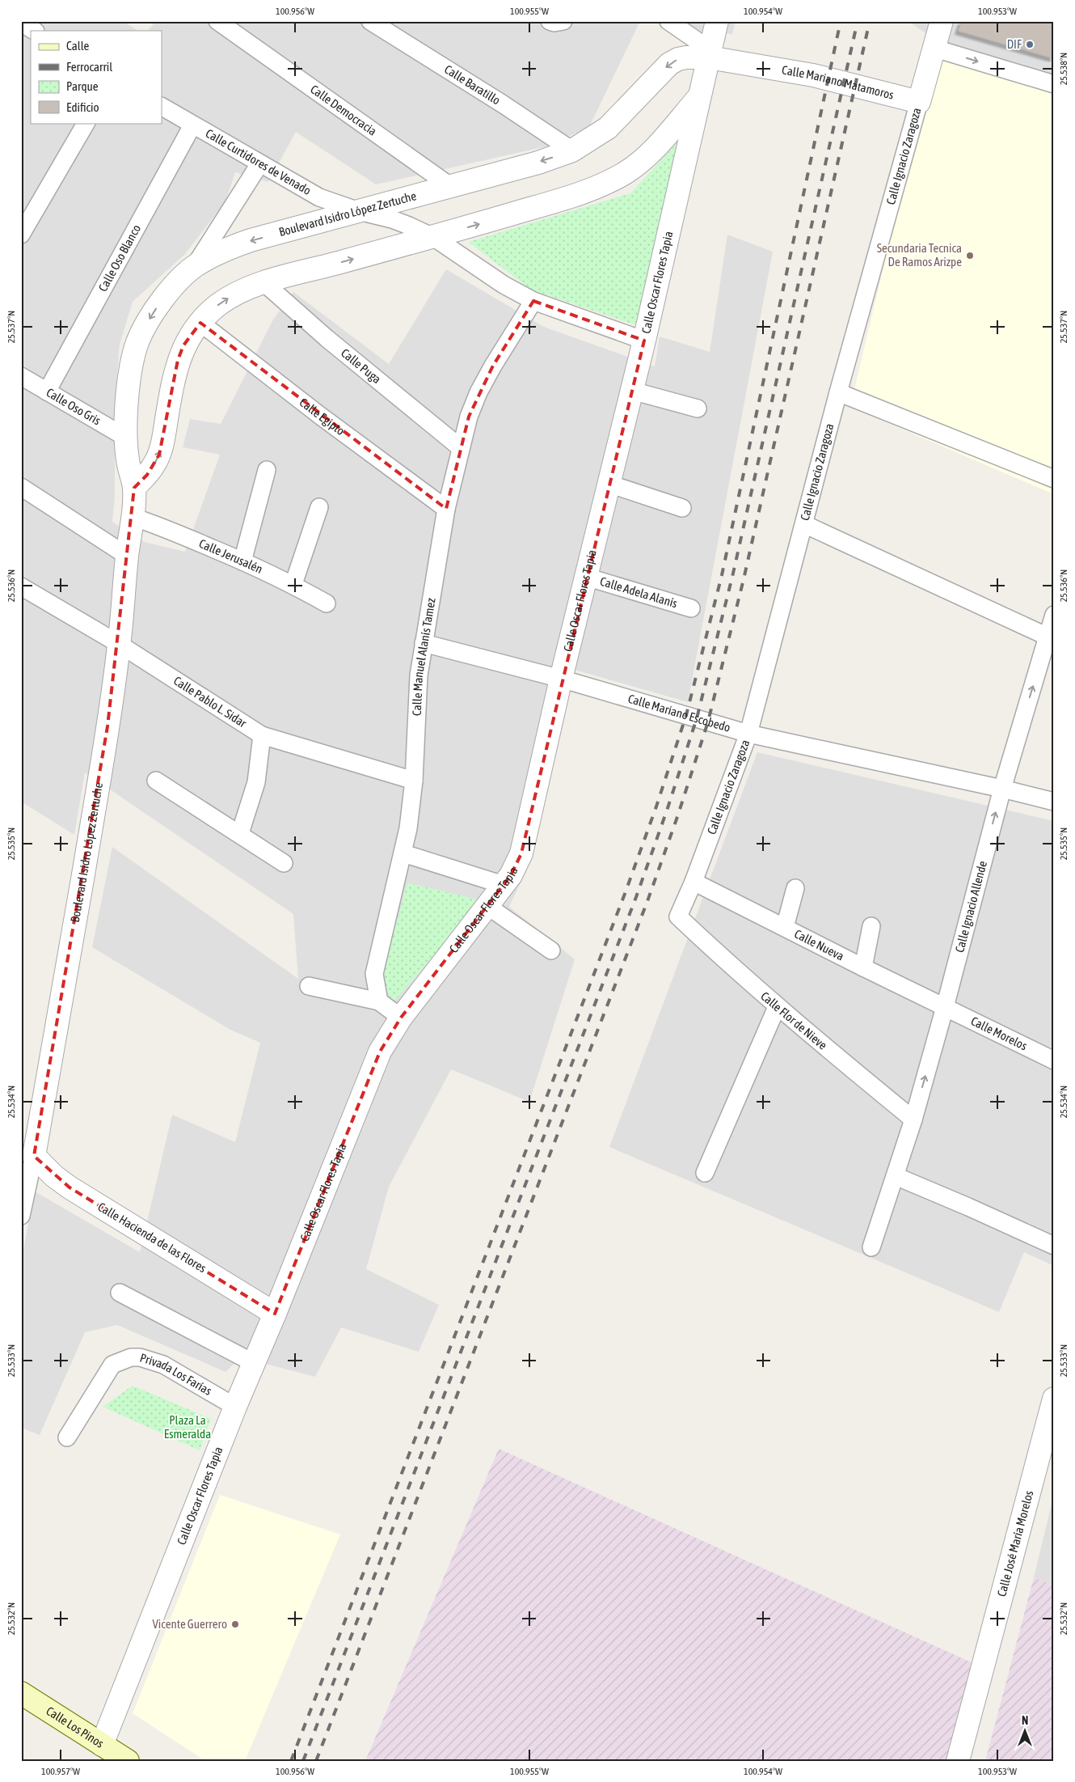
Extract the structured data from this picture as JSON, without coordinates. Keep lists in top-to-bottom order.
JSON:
{
  "streets": {
    "main road": ["Calle Los Pinos"],
    "street": [
      "Calle Mariano Matamoros",
      "Calle Baratillo",
      "Calle Democracia",
      "Calle Ignacio Zaragoza",
      "Calle Curtidores de Venado",
      "Boulevard Isidro López Zertuche",
      "Calle Oso Blanco",
      "Calle Oscar Flores Tapia",
      "Calle Puga",
      "Calle Oso Gris",
      "Calle Egipto",
      "Calle Jerusalén",
      "Calle Adela Alanís",
      "Calle Manuel Alanís Tamez",
      "Calle Pablo L. Sidar",
      "Calle Mariano Escobedo",
      "Calle Ignacio Allende",
      "Calle Nueva",
      "Calle Flor de Nieve",
      "Calle Morelos",
      "Calle Hacienda de las Flores",
      "Privada Los Farías",
      "Calle José María Morelos"
    ]
  },
  "crossings": [
    ["Calle Mariano Matamoros", "Calle Ignacio Zaragoza"],
    ["Calle Mariano Matamoros", "Boulevard Isidro López Zertuche"],
    ["Calle Mariano Matamoros", "Calle Oscar Flores Tapia"],
    ["Calle Baratillo", "Boulevard Isidro López Zertuche"],
    ["Calle Democracia", "Boulevard Isidro López Zertuche"],
    ["Calle Ignacio Zaragoza", "Calle Mariano Escobedo"],
    ["Calle Ignacio Zaragoza", "Calle Nueva"],
    ["Calle Ignacio Zaragoza", "Calle Flor de Nieve"],
    ["Calle Curtidores de Venado", "Boulevard Isidro López Zertuche"],
    ["Calle Curtidores de Venado", "Calle Oso Blanco"],
    ["Calle Curtidores de Venado", "Calle Oscar Flores Tapia"],
    ["Calle Curtidores de Venado", "Calle Manuel Alanís Tamez"],
    ["Boulevard Isidro López Zertuche", "Calle Oscar Flores Tapia"],
    ["Boulevard Isidro López Zertuche", "Calle Oso Gris"],
    ["Boulevard Isidro López Zertuche", "Calle Jerusalén"],
    ["Boulevard Isidro López Zertuche", "Calle Pablo L. Sidar"],
    ["Boulevard Isidro López Zertuche", "Calle Hacienda de las Flores"],
    ["Calle Oso Blanco", "Calle Oso Gris"],
    ["Calle Oscar Flores Tapia", "Calle Adela Alanís"],
    ["Calle Oscar Flores Tapia", "Calle Mariano Escobedo"],
    ["Calle Oscar Flores Tapia", "Calle Hacienda de las Flores"],
    ["Calle Oscar Flores Tapia", "Privada Los Farías"],
    ["Calle Oscar Flores Tapia", "Calle Los Pinos"],
    ["Calle Puga", "Calle Manuel Alanís Tamez"],
    ["Calle Egipto", "Calle Manuel Alanís Tamez"],
    ["Calle Manuel Alanís Tamez", "Calle Pablo L. Sidar"],
    ["Calle Manuel Alanís Tamez", "Calle Mariano Escobedo"],
    ["Calle Mariano Escobedo", "Calle Ignacio Allende"],
    ["Calle Ignacio Allende", "Calle Nueva"],
    ["Calle Ignacio Allende", "Calle Flor de Nieve"],
    ["Calle Ignacio Allende", "Calle Morelos"],
    ["Calle Nueva", "Calle Morelos"]
  ],
  "one_way": ["Calle Ignacio Allende"],
  "parks": ["Plaza La Esmeralda"],
  "places": ["DIF", "Secundaria Tecnica De Ramos Arizpe", "Vicente Guerrero"],
  "legend": [
    "Calle",
    "Ferrocarril",
    "Parque",
    "Edificio"
  ],
  "north": "top",
  "coordinates": [
    "100.956°W",
    "100.955°W",
    "100.954°W",
    "100.953°W",
    "25.538°N",
    "25.537°N",
    "25.536°N",
    "25.535°N",
    "25.534°N",
    "25.533°N",
    "25.532°N",
    "100.957°W"
  ]
}
